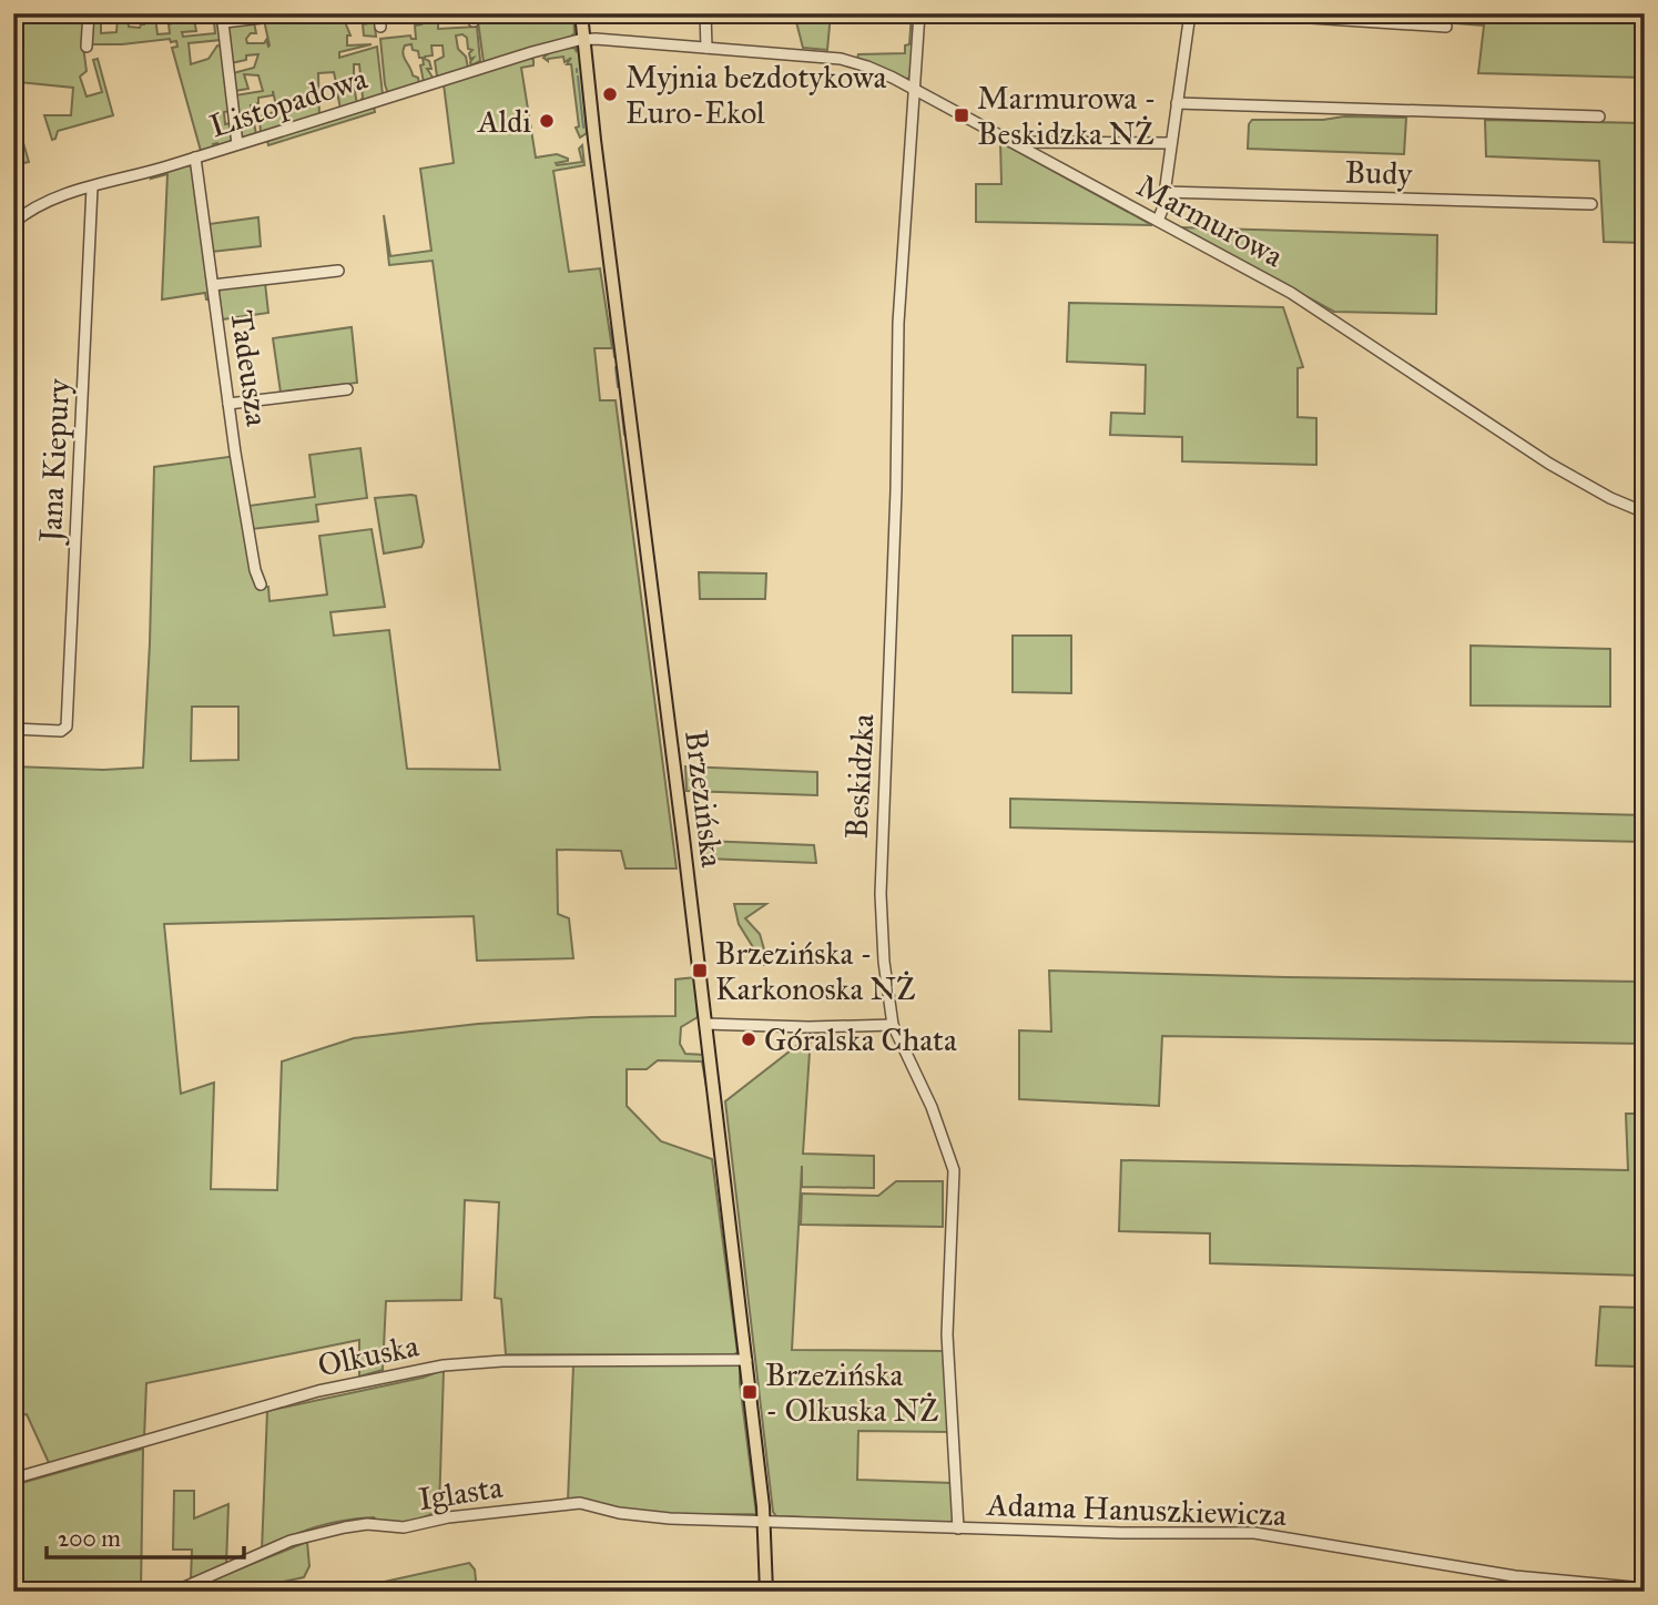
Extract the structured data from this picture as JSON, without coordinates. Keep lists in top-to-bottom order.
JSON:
{
  "streets": {
    "main road": ["Brzezińska"],
    "street": [
      "Listopadowa",
      "Budy",
      "Marmurowa",
      "Tadeusza",
      "Jana Kiepury",
      "Beskidzka",
      "Olkuska",
      "Iglasta",
      "Adama Hanuszkiewicza"
    ]
  },
  "crossings": [
    ["Listopadowa", "Marmurowa"],
    ["Listopadowa", "Tadeusza"],
    ["Listopadowa", "Jana Kiepury"],
    ["Listopadowa", "Brzezińska"],
    ["Marmurowa", "Beskidzka"],
    ["Marmurowa", "Brzezińska"],
    ["Beskidzka", "Adama Hanuszkiewicza"],
    ["Brzezińska", "Olkuska"],
    ["Brzezińska", "Iglasta"],
    ["Brzezińska", "Adama Hanuszkiewicza"],
    ["Iglasta", "Adama Hanuszkiewicza"]
  ],
  "places": {
    "other": ["Myjnia bezdotykowa Euro-Ekol", "Aldi", "Góralska Chata"],
    "transit": ["Marmurowa - Beskidzka NŻ", "Brzezińska - Karkonoska NŻ", "Brzezińska - Olkuska NŻ"]
  },
  "scale_bar": "200 m"
}
